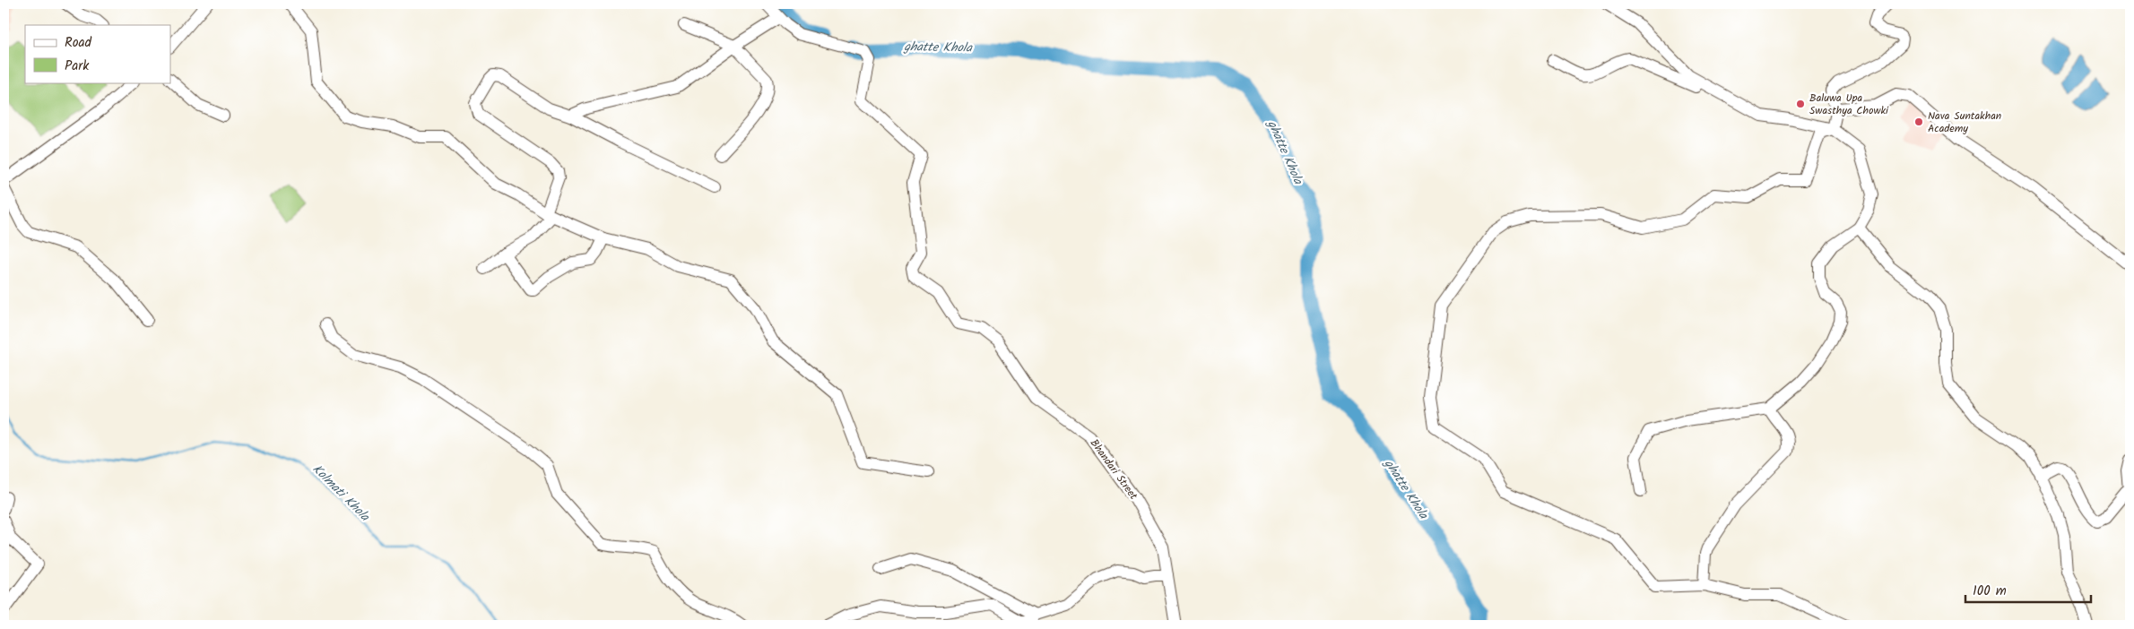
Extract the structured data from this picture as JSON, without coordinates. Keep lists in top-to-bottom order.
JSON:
{
  "streets": {
    "street": ["Bhandari Street"]
  },
  "water": ["ghatte Khola", "Kolmati Khola"],
  "places": ["Baluwa Upa Swasthya Chowki", "Nava Suntakhan Academy"],
  "legend": ["Road", "Park"],
  "scale_bar": "100 m"
}
